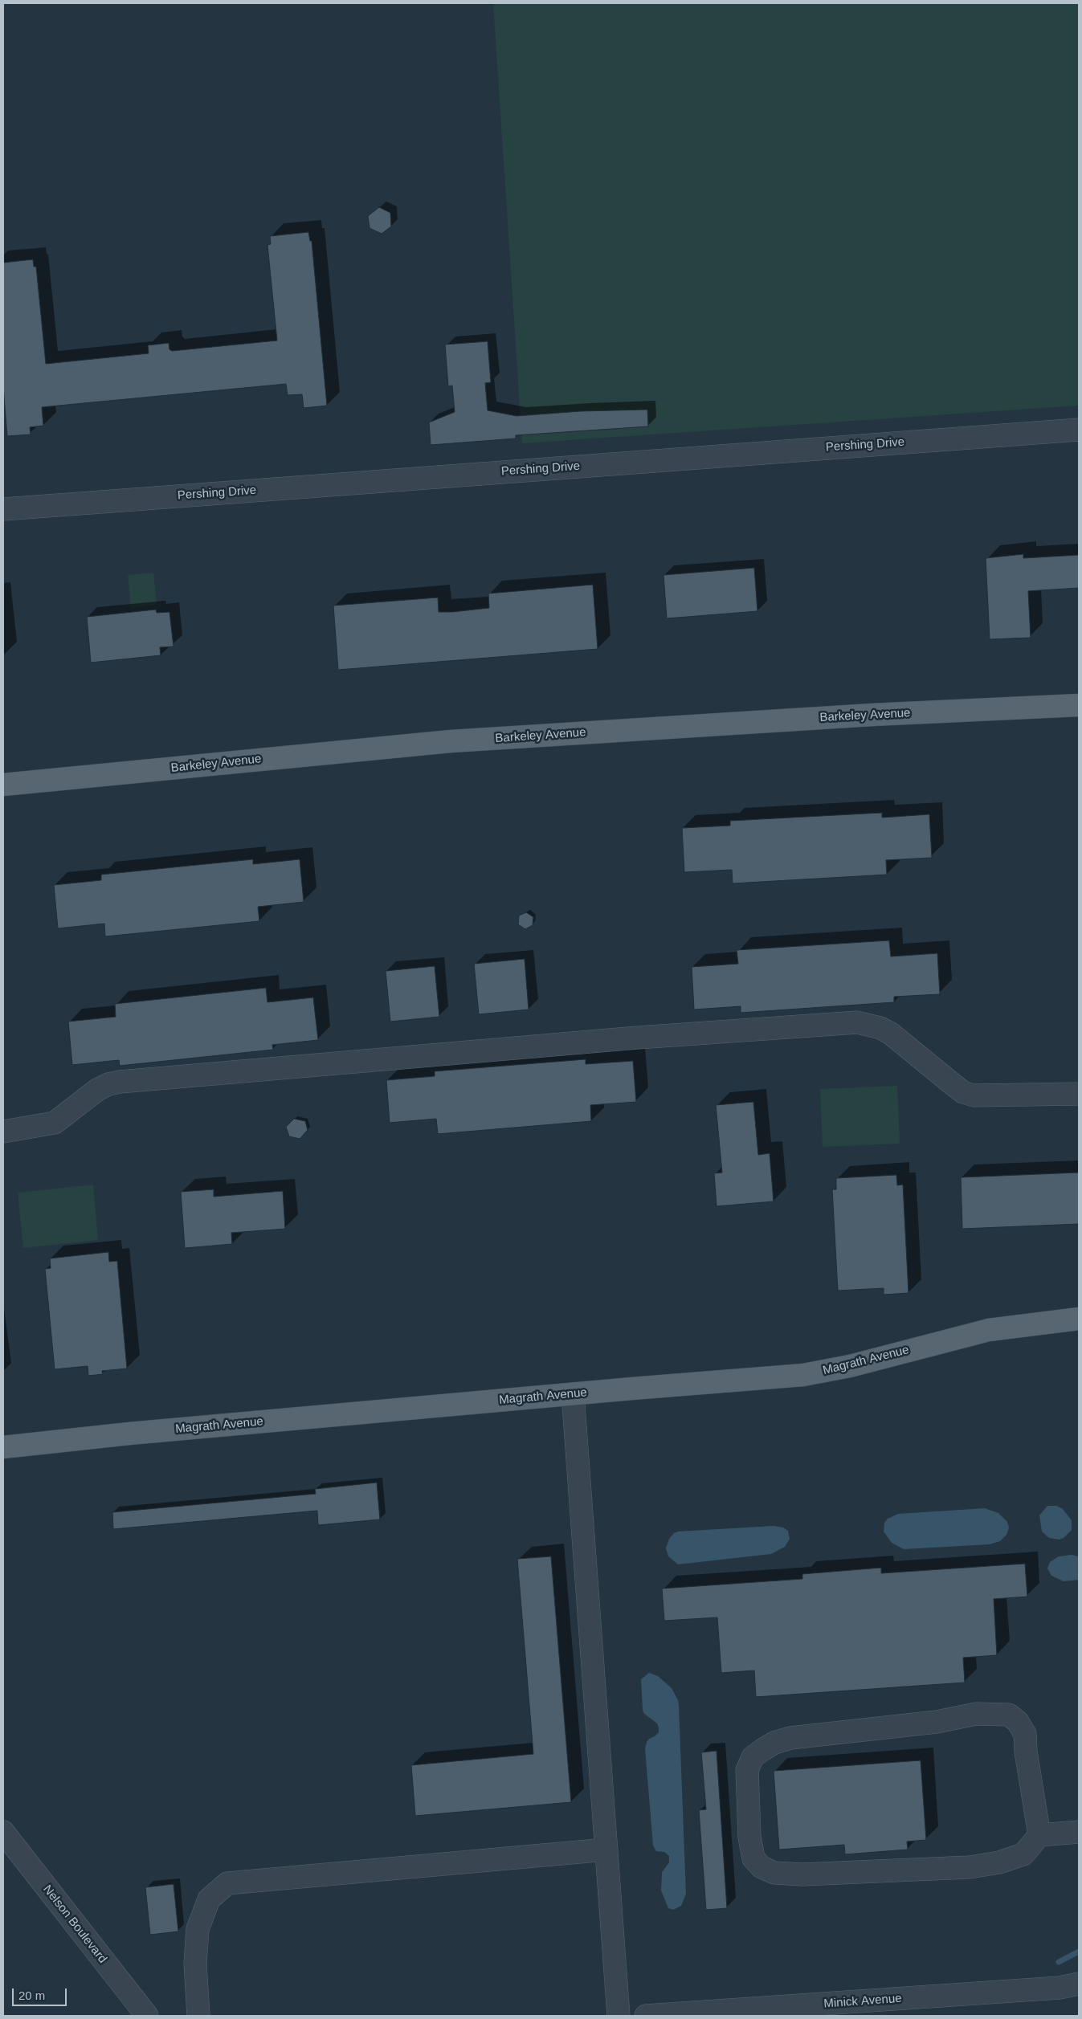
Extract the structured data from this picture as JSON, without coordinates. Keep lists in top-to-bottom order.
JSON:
{
  "streets": {
    "main road": ["Barkeley Avenue", "Magrath Avenue"],
    "street": ["Pershing Drive", "Nelson Boulevard", "Minick Avenue"]
  },
  "scale_bar": "20 m"
}
